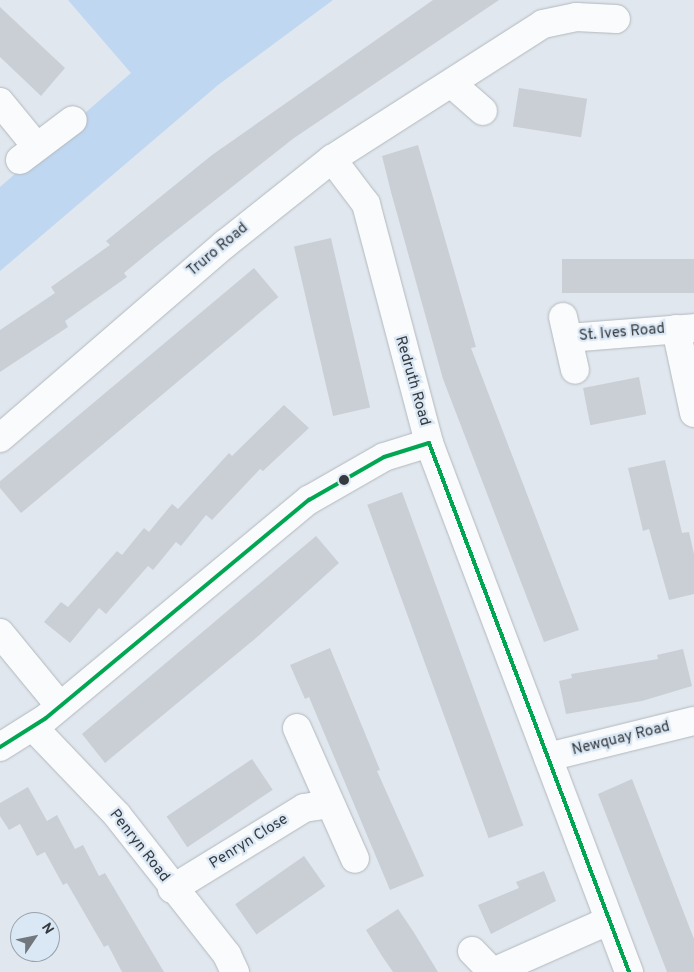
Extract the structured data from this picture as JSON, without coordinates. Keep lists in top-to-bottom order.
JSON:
{
  "streets": {
    "street": [
      "Truro Road",
      "St. Ives Road",
      "Redruth Road",
      "Newquay Road",
      "Penryn Close",
      "Penryn Road"
    ]
  },
  "crossings": [
    ["Truro Road", "Redruth Road"],
    ["Redruth Road", "Newquay Road"],
    ["Penryn Close", "Penryn Road"]
  ],
  "north": "top right"
}
